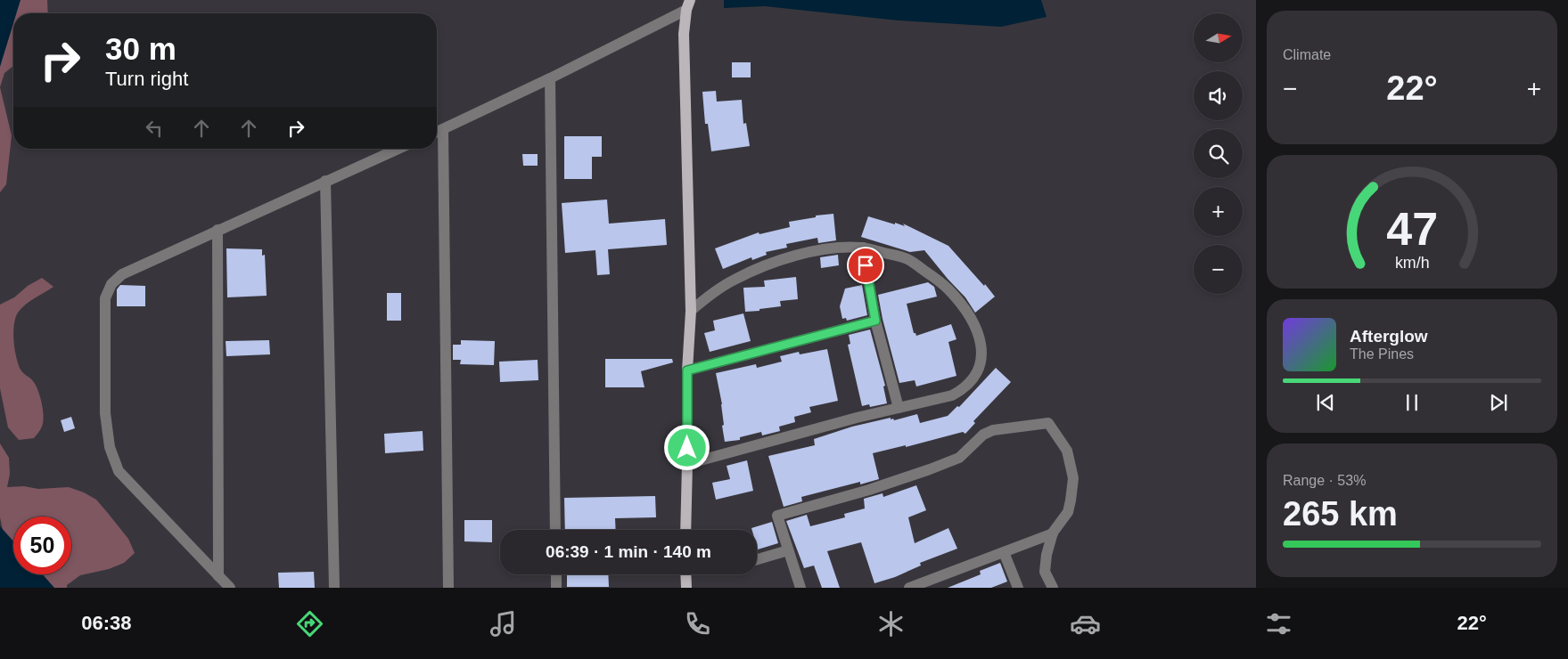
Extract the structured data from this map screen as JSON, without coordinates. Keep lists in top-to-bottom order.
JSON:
{
  "north": "right",
  "page": {
    "tile": [
      "Climate",
      ["Range · 53%", "265 km"]
    ],
    "map_buttons": ["+", "−"],
    "turn": ["30 m", "Turn right"],
    "heat": ["−", "22°", "+"],
    "song": ["Afterglow", "The Pines"],
    "limit": "50",
    "trip": "06:39 · 1 min · 140 m",
    "tabs": ["06:38", "22°"],
    "gauge": ["47", "km/h"]
  }
}
